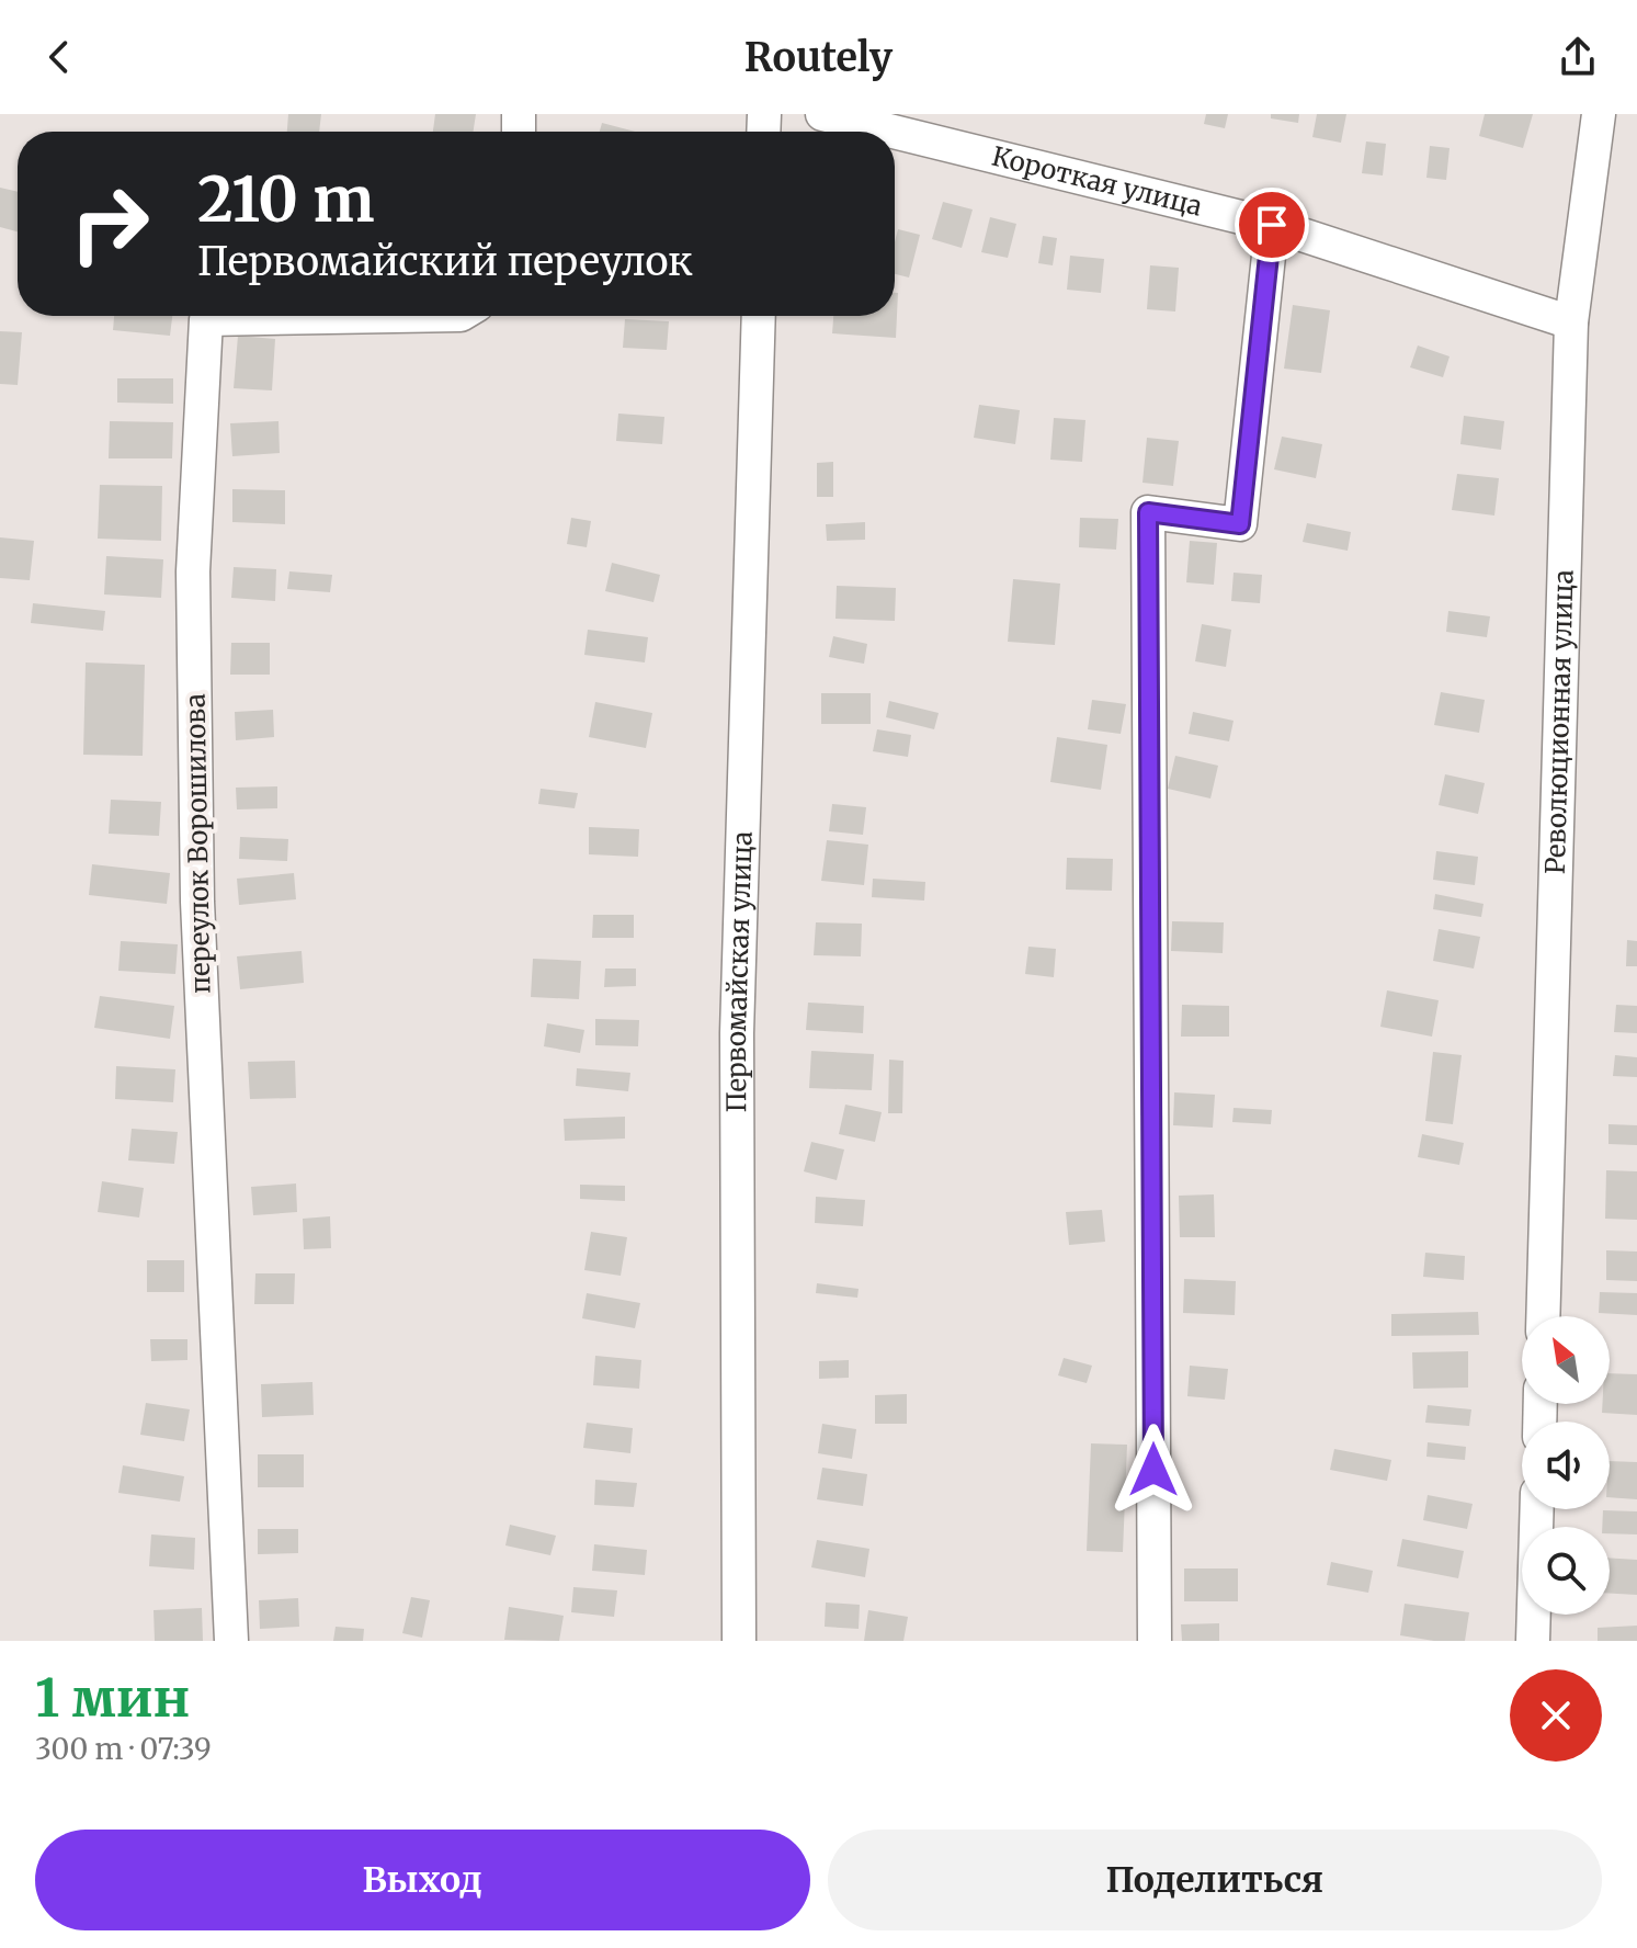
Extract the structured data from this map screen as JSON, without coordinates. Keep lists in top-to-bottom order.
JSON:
{
  "streets": {
    "street": [
      "Короткая улица",
      "Революционная улица",
      "переулок Ворошилова",
      "Первомайская улица"
    ]
  },
  "crossings": [
    ["Короткая улица", "Революционная улица"]
  ],
  "north": "top left",
  "page": {
    "header": "Routely",
    "turn": ["210 m", "Первомайский переулок"],
    "heading": ["1 мин", "300 m · 07:39"],
    "buttons": ["Выход", "Поделиться"]
  }
}
